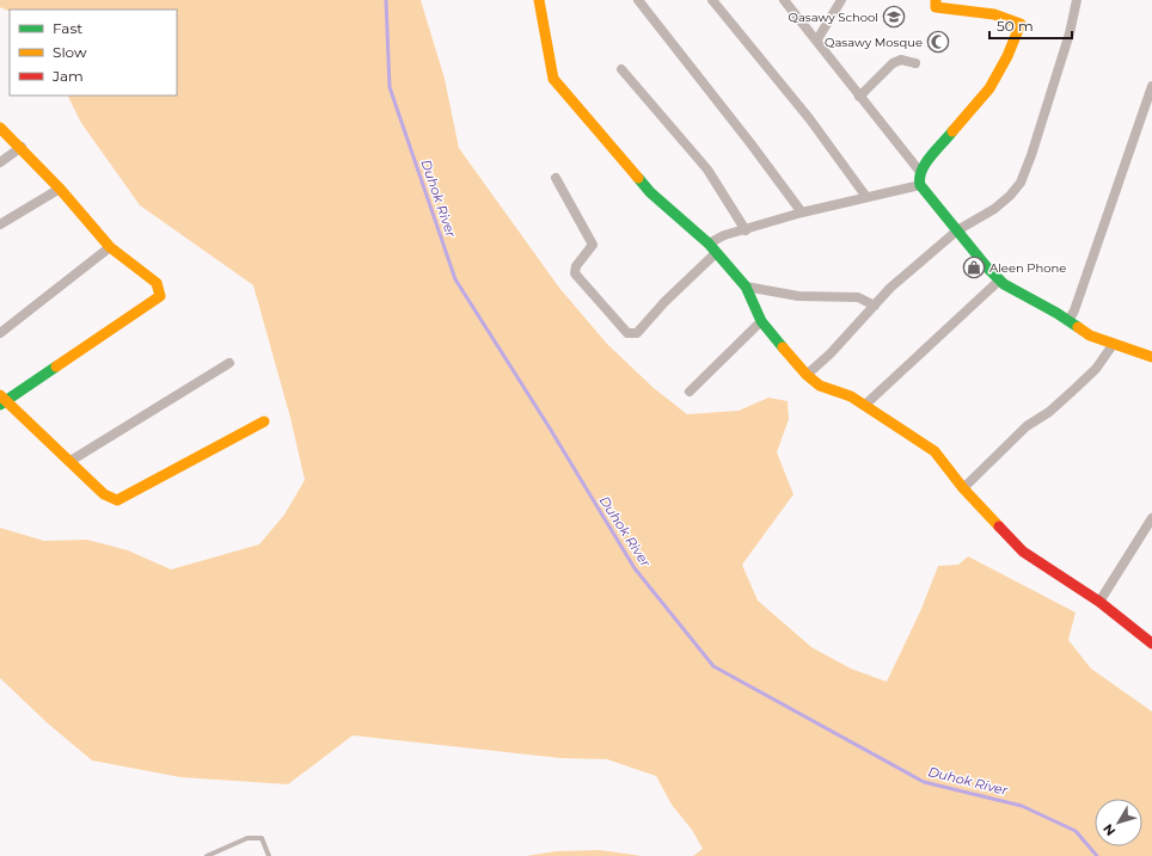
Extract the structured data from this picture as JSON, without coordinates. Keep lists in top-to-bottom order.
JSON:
{
  "water": ["Duhok River"],
  "places": {
    "school or university": ["Qasawy School"],
    "mosque": ["Qasawy Mosque"],
    "shop": ["Aleen Phone"]
  },
  "legend": ["Fast", "Slow", "Jam"],
  "scale_bar": "50 m",
  "north": "bottom left"
}
